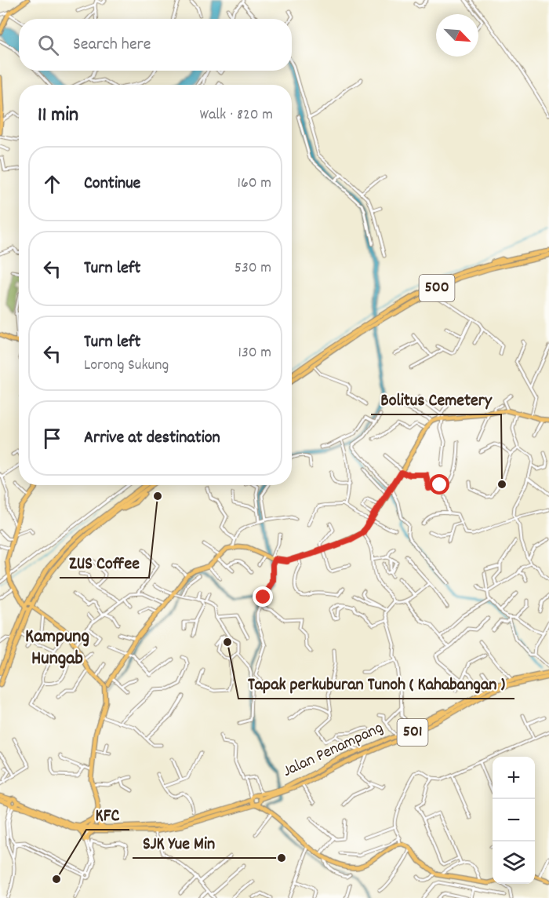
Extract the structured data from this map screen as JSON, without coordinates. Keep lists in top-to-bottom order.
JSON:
{
  "streets": {
    "main road": ["500", "501", "Jalan Penampang"]
  },
  "districts": ["Kampung Hungab"],
  "places": [
    "Bolitus Cemetery",
    "ZUS Coffee",
    "Tapak perkuburan Tunoh ( Kahabangan )",
    "SJK Yue Min",
    "KFC"
  ],
  "north": "bottom right",
  "page": {
    "search": "Search here",
    "heading": ["11 min", "Walk · 820 m"],
    "list": [
      ["Continue", "160 m"],
      ["Turn left", "530 m"],
      ["Turn left", "Lorong Sukung", "130 m"],
      "Arrive at destination"
    ],
    "map_buttons": ["+", "−"]
  }
}
